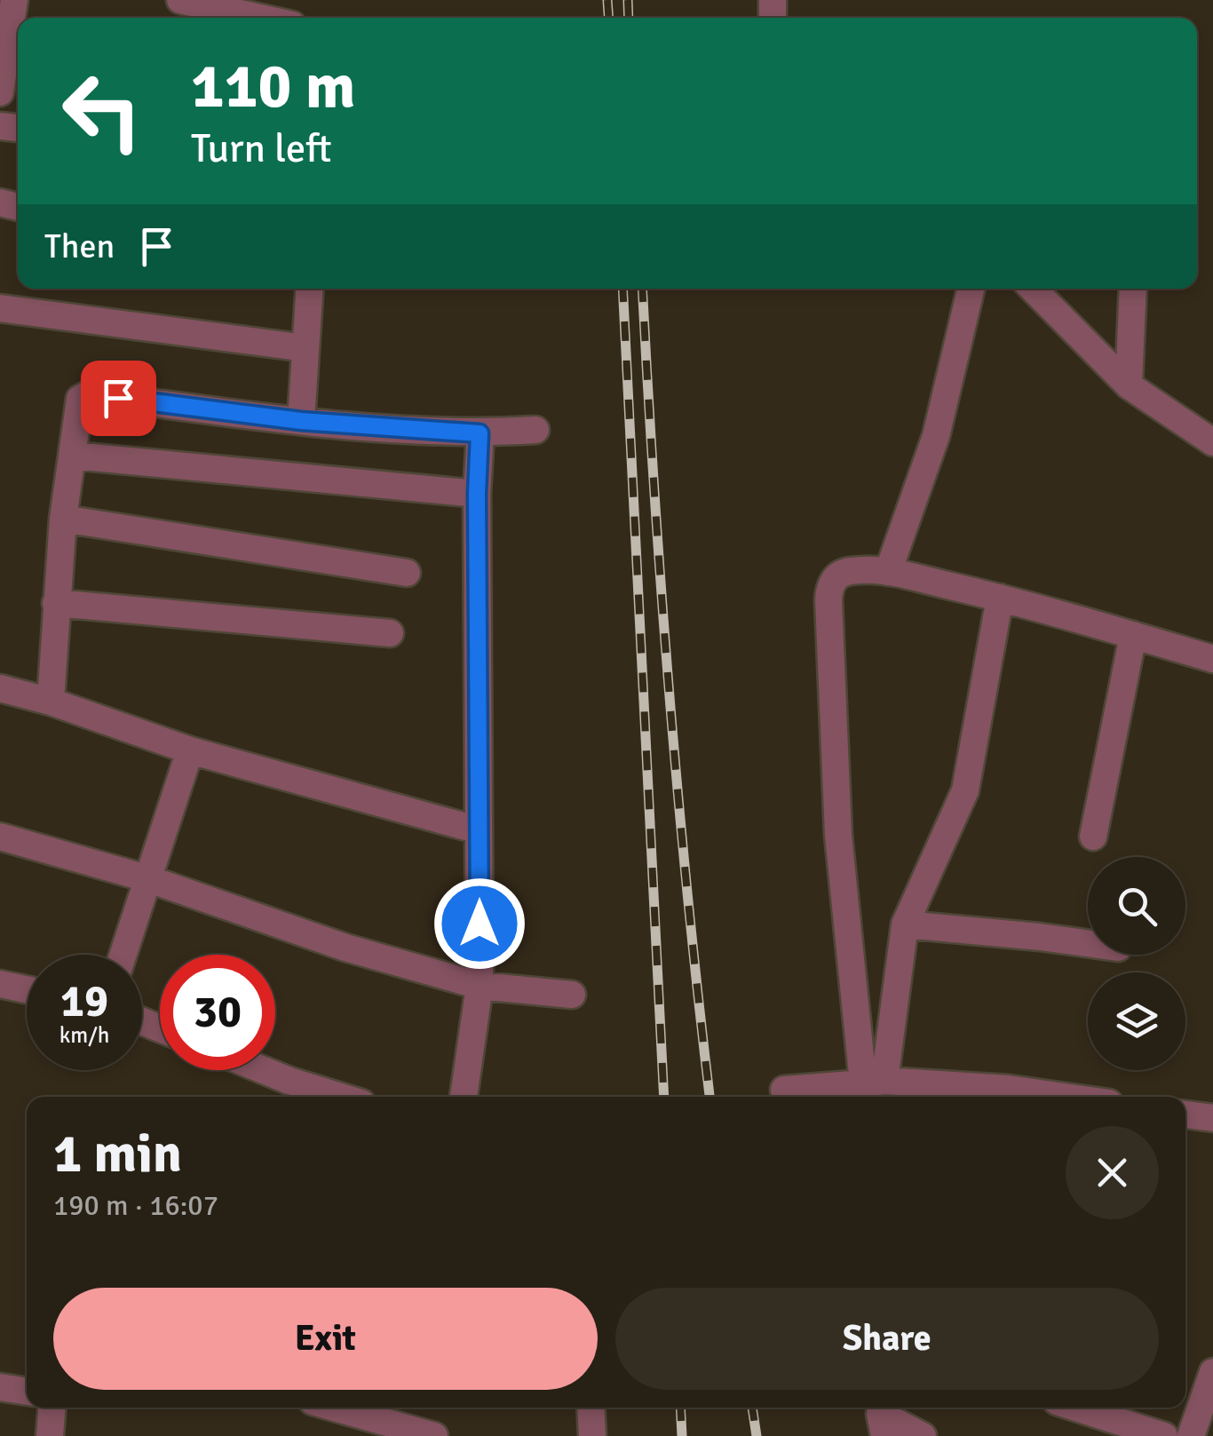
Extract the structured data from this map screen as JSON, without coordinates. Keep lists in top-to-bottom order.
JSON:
{
  "page": {
    "turn": ["110 m", "Turn left"],
    "then": "Then",
    "speed": "19 km/h",
    "limit": "30",
    "heading": ["1 min", "190 m · 16:07"],
    "buttons": ["Exit", "Share"]
  }
}
